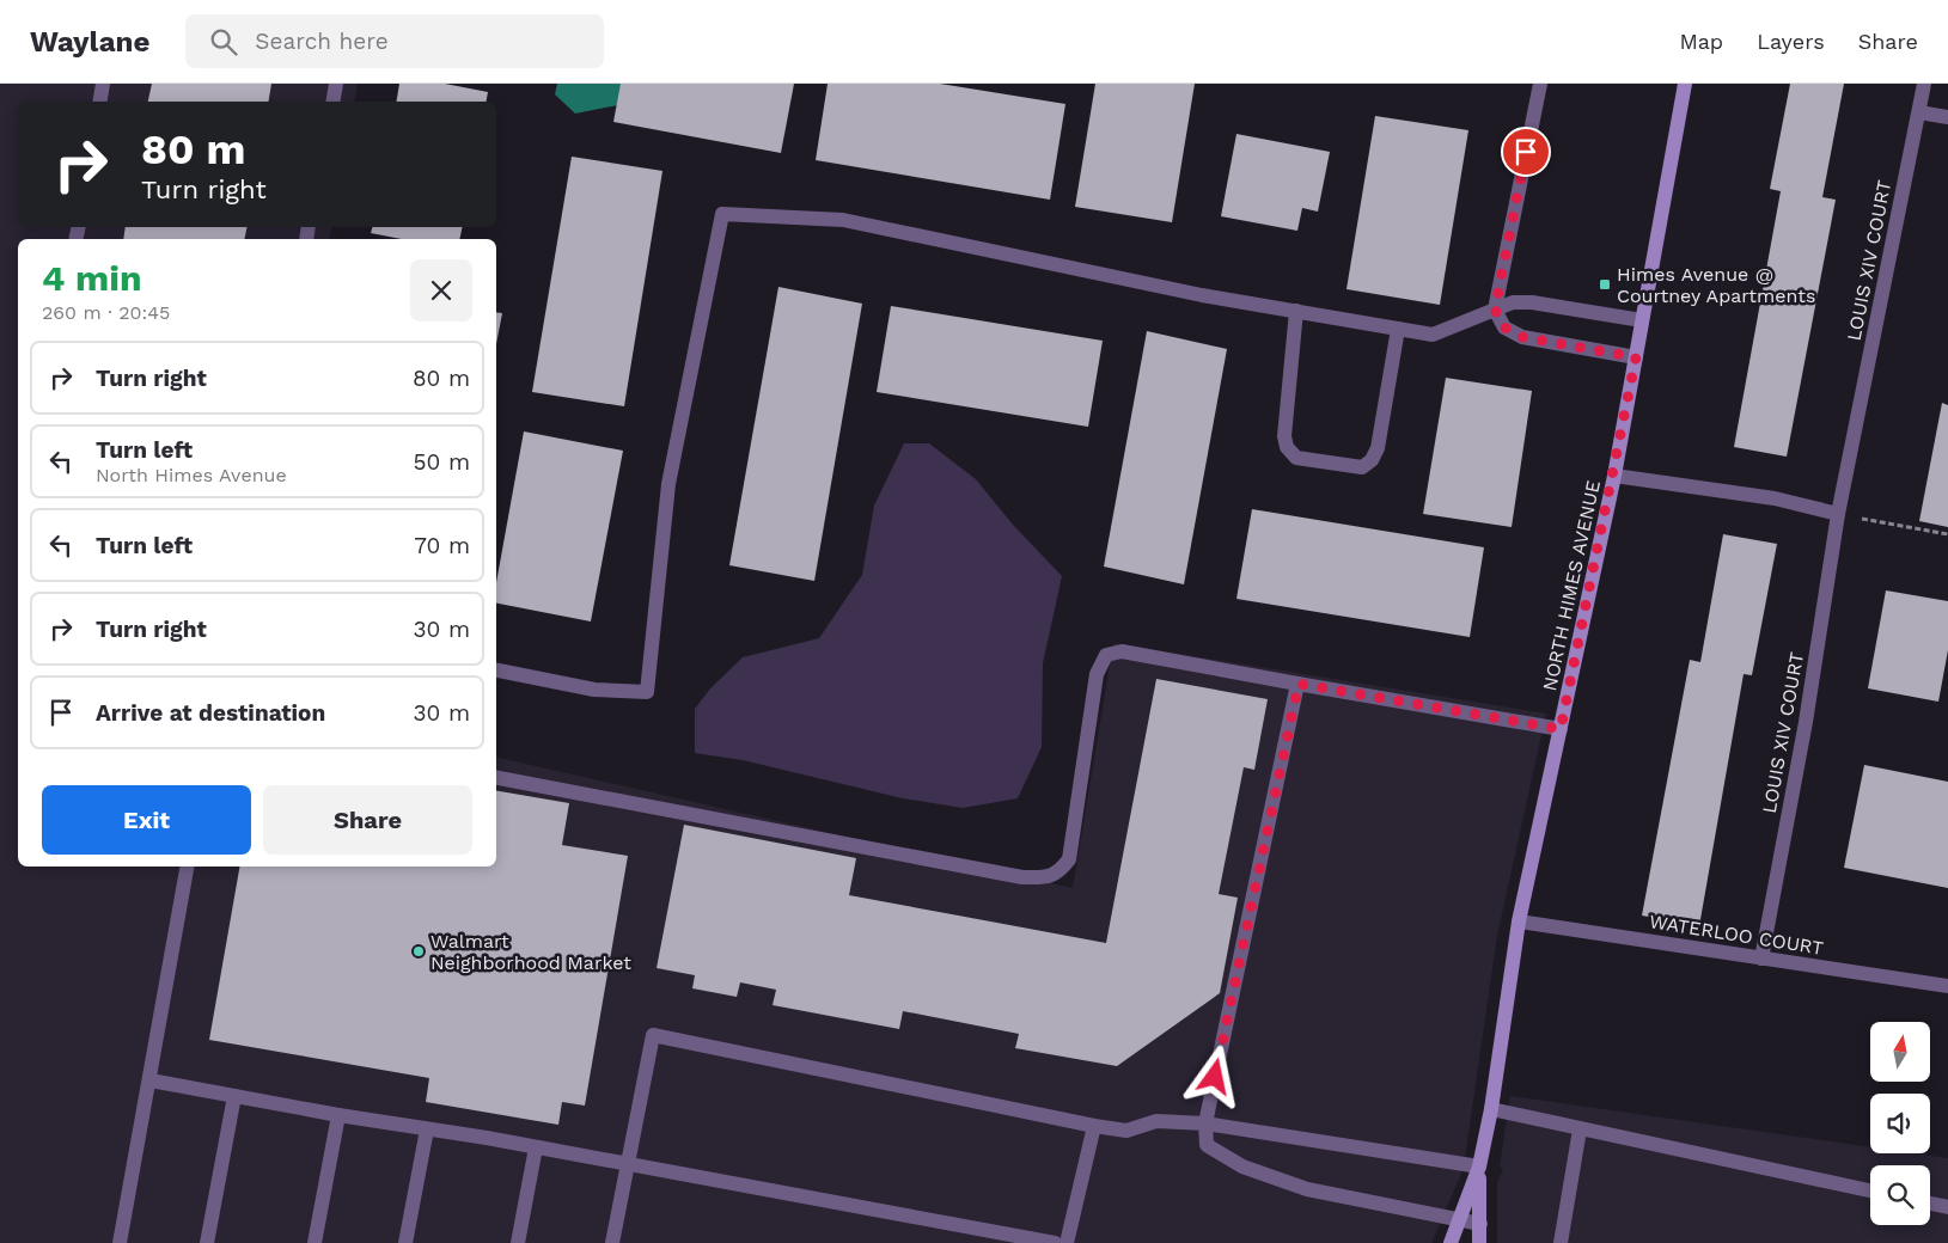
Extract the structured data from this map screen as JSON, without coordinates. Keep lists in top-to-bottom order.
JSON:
{
  "streets": {
    "street": ["LOUIS XIV COURT", "NORTH HIMES AVENUE", "WATERLOO COURT"]
  },
  "crossings": [
    ["LOUIS XIV COURT", "WATERLOO COURT"],
    ["NORTH HIMES AVENUE", "WATERLOO COURT"]
  ],
  "places": {
    "transit": ["Himes Avenue @ Courtney Apartments"],
    "other": ["Walmart Neighborhood Market"]
  },
  "north": "top",
  "page": {
    "header": "Waylane",
    "search": "Search here",
    "nav": ["Map", "Layers", "Share"],
    "turn": ["80 m", "Turn right"],
    "heading": ["4 min", "260 m · 20:45"],
    "list": [
      {
        "name": "Turn right",
        "value": "80 m"
      },
      {
        "name": "Turn left",
        "note": "North Himes Avenue",
        "value": "50 m"
      },
      {
        "name": "Turn left",
        "value": "70 m"
      },
      {
        "name": "Turn right",
        "value": "30 m"
      },
      {
        "name": "Arrive at destination",
        "value": "30 m"
      }
    ],
    "buttons": ["Exit", "Share"]
  }
}
